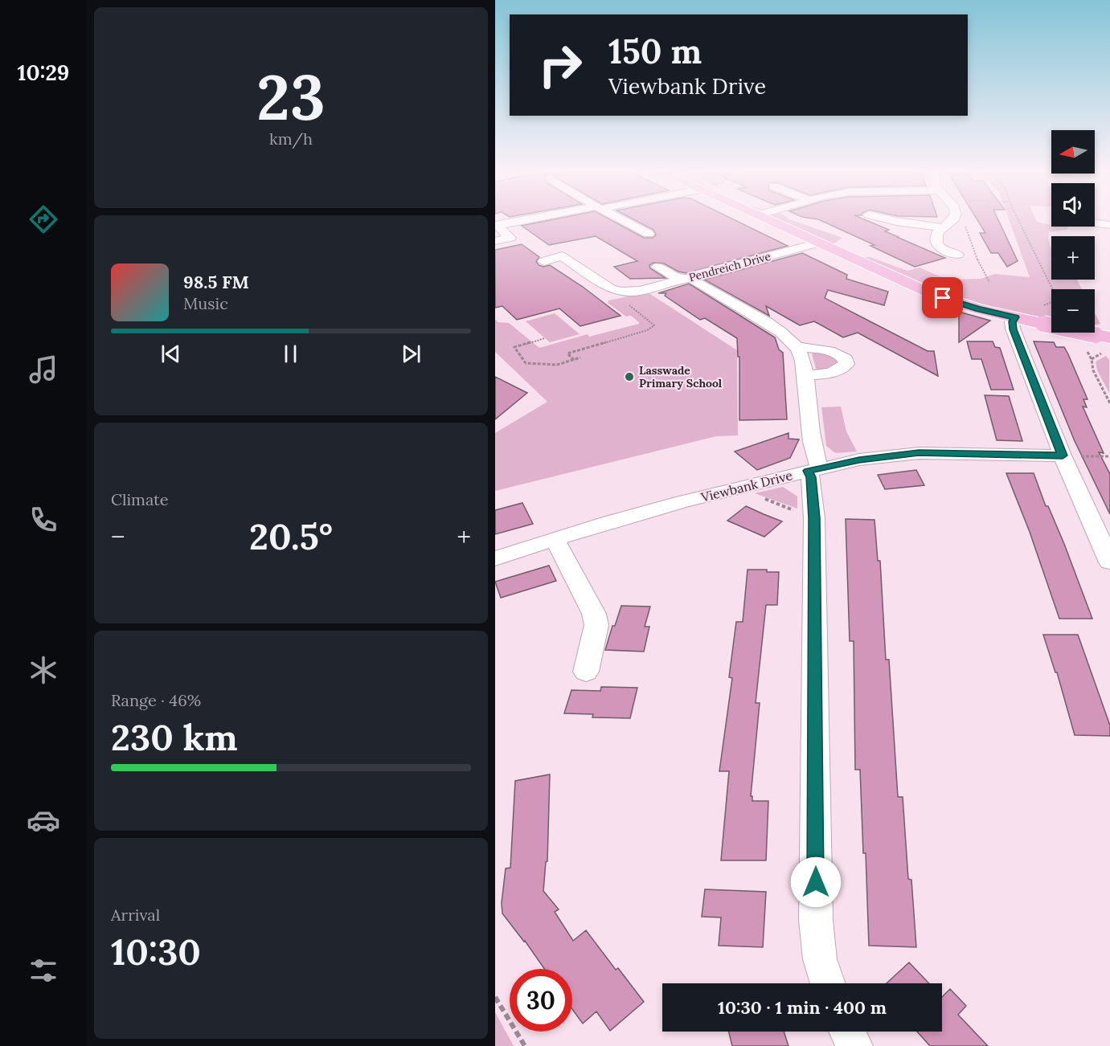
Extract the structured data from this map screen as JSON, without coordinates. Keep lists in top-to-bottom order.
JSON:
{
  "streets": {
    "street": ["Pendreich Drive", "Viewbank Drive"]
  },
  "places": ["Lasswade Primary School"],
  "north": "left",
  "page": {
    "tabs": "10:29",
    "tile": [
      ["23", "km/h"],
      "Climate",
      ["Range · 46%", "230 km"],
      ["Arrival", "10:30"]
    ],
    "turn": ["150 m", "Viewbank Drive"],
    "map_buttons": ["+", "−"],
    "song": ["98.5 FM", "Music"],
    "heat": ["−", "20.5°", "+"],
    "limit": "30",
    "trip": "10:30 · 1 min · 400 m"
  }
}
